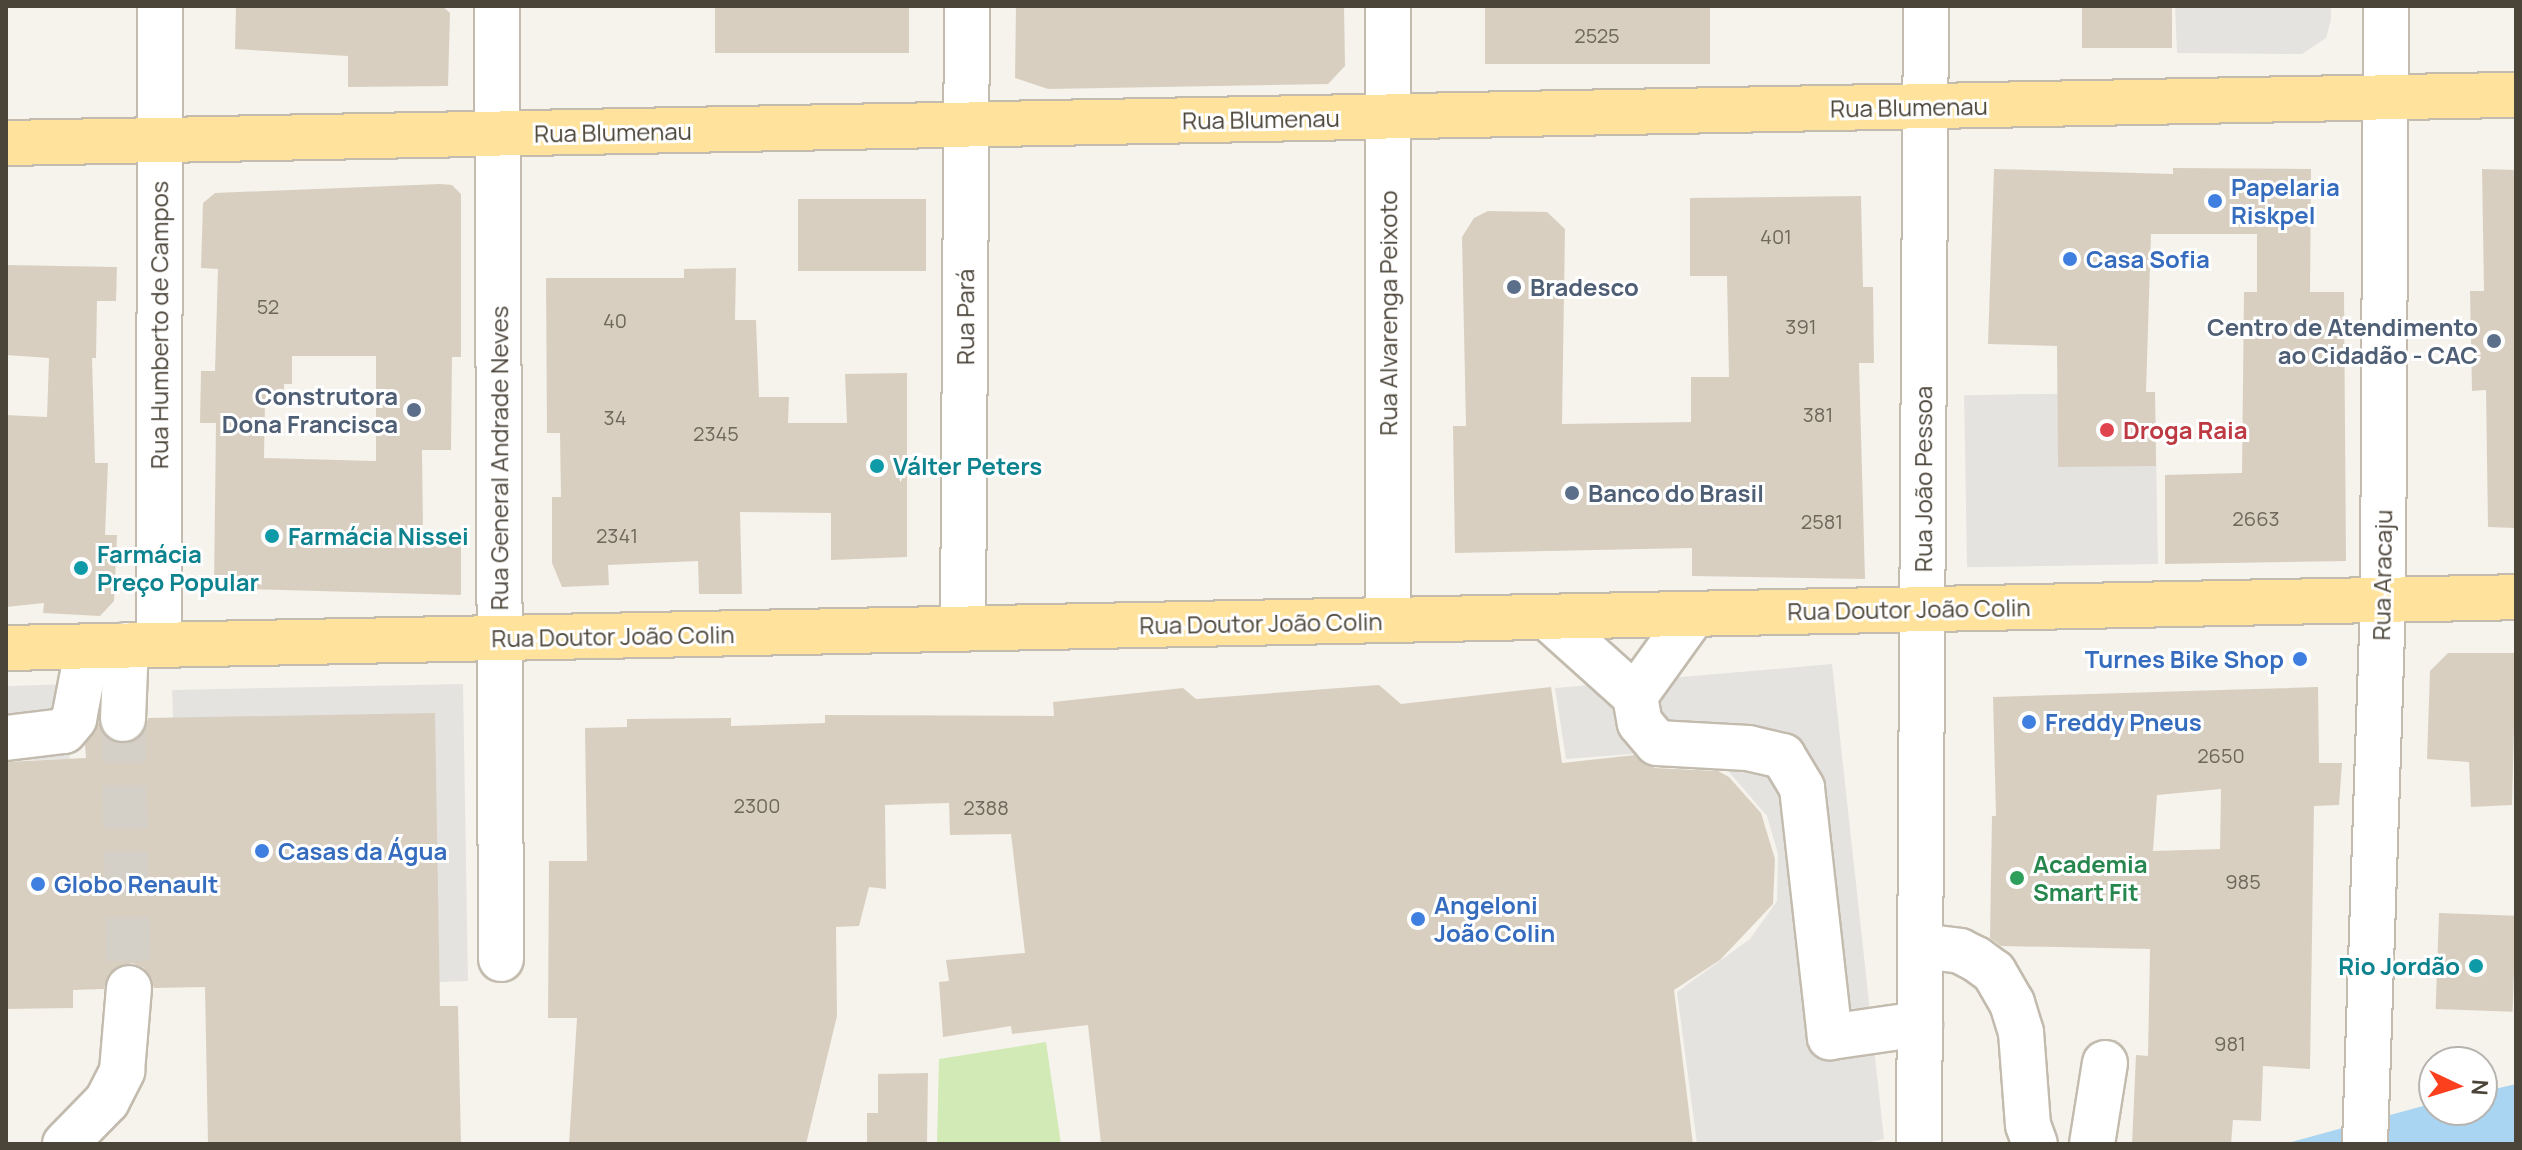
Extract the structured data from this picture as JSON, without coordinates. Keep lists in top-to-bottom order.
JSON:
{
  "streets": {
    "main road": ["Rua Blumenau", "Rua Doutor João Colin"],
    "street": [
      "Rua Alvarenga Peixoto",
      "Rua Pará",
      "Rua Humberto de Campos",
      "Rua General Andrade Neves",
      "Rua João Pessoa",
      "Rua Aracaju"
    ]
  },
  "crossings": [
    ["Rua Blumenau", "Rua Alvarenga Peixoto"],
    ["Rua Blumenau", "Rua Pará"],
    ["Rua Blumenau", "Rua Humberto de Campos"],
    ["Rua Blumenau", "Rua General Andrade Neves"],
    ["Rua Blumenau", "Rua João Pessoa"],
    ["Rua Blumenau", "Rua Aracaju"],
    ["Rua Alvarenga Peixoto", "Rua Doutor João Colin"],
    ["Rua Pará", "Rua Doutor João Colin"],
    ["Rua Humberto de Campos", "Rua Doutor João Colin"],
    ["Rua General Andrade Neves", "Rua Doutor João Colin"],
    ["Rua João Pessoa", "Rua Doutor João Colin"],
    ["Rua Aracaju", "Rua Doutor João Colin"]
  ],
  "places": [
    "Papelaria Riskpel",
    "Casa Sofia",
    "Bradesco",
    "Centro de Atendimento ao Cidadão - CAC",
    "Construtora Dona Francisca",
    "Droga Raia",
    "Válter Peters",
    "Banco do Brasil",
    "Farmácia Nissei",
    "Farmácia Preço Popular",
    "Turnes Bike Shop",
    "Freddy Pneus",
    "Casas da Água",
    "Academia Smart Fit",
    "Globo Renault",
    "Angeloni João Colin",
    "Rio Jordão"
  ],
  "house_numbers": [
    "2525",
    "401",
    "52",
    "40",
    "391",
    "381",
    "34",
    "2345",
    "2663",
    "2581",
    "2341",
    "2650",
    "2300",
    "2388",
    "985",
    "981"
  ],
  "north": "right"
}
